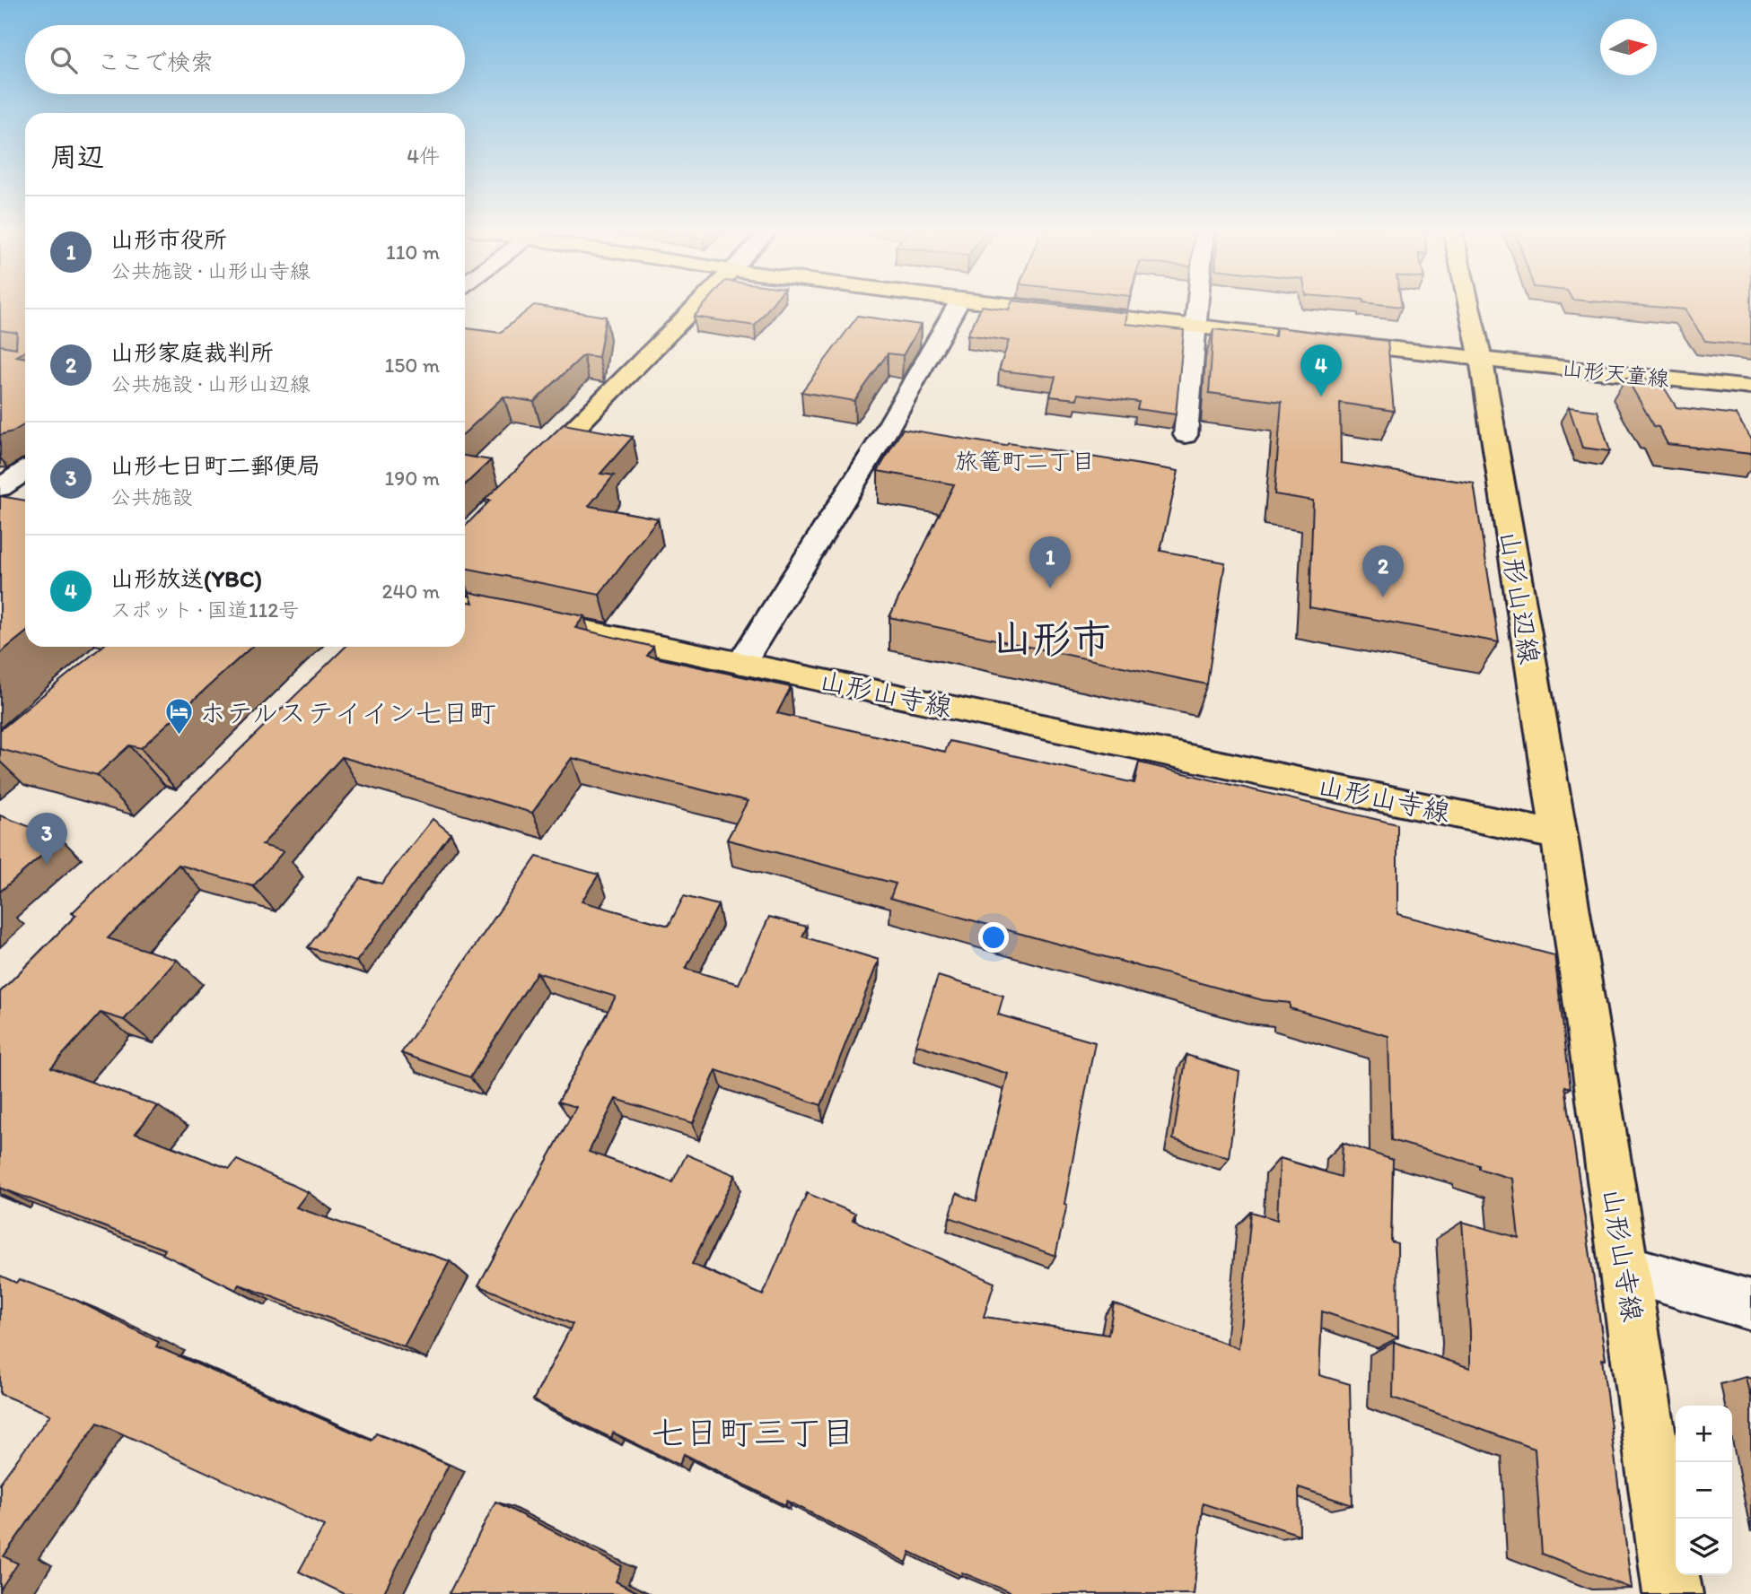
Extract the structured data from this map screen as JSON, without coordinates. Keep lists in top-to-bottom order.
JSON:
{
  "streets": {
    "main road": ["山形天童線", "山形山辺線", "山形山寺線"]
  },
  "crossings": [
    ["山形天童線", "山形山辺線"],
    ["山形山辺線", "山形山寺線"]
  ],
  "districts": ["旅篭町二丁目", "山形市", "七日町三丁目"],
  "places": {
    "hotel": ["ホテルステイイン七日町"]
  },
  "north": "right",
  "page": {
    "search": "ここで検索",
    "heading": ["周辺", "4件"],
    "list": [
      {
        "mark": "1",
        "name": "山形市役所",
        "note": "公共施設 · 山形山寺線",
        "value": "110 m"
      },
      {
        "mark": "2",
        "name": "山形家庭裁判所",
        "note": "公共施設 · 山形山辺線",
        "value": "150 m"
      },
      {
        "mark": "3",
        "name": "山形七日町二郵便局",
        "note": "公共施設",
        "value": "190 m"
      },
      {
        "mark": "4",
        "name": "山形放送(YBC)",
        "note": "スポット · 国道112号",
        "value": "240 m"
      }
    ],
    "pins": [
      "4",
      "1",
      "2",
      "3"
    ],
    "map_buttons": ["+", "−"]
  }
}
